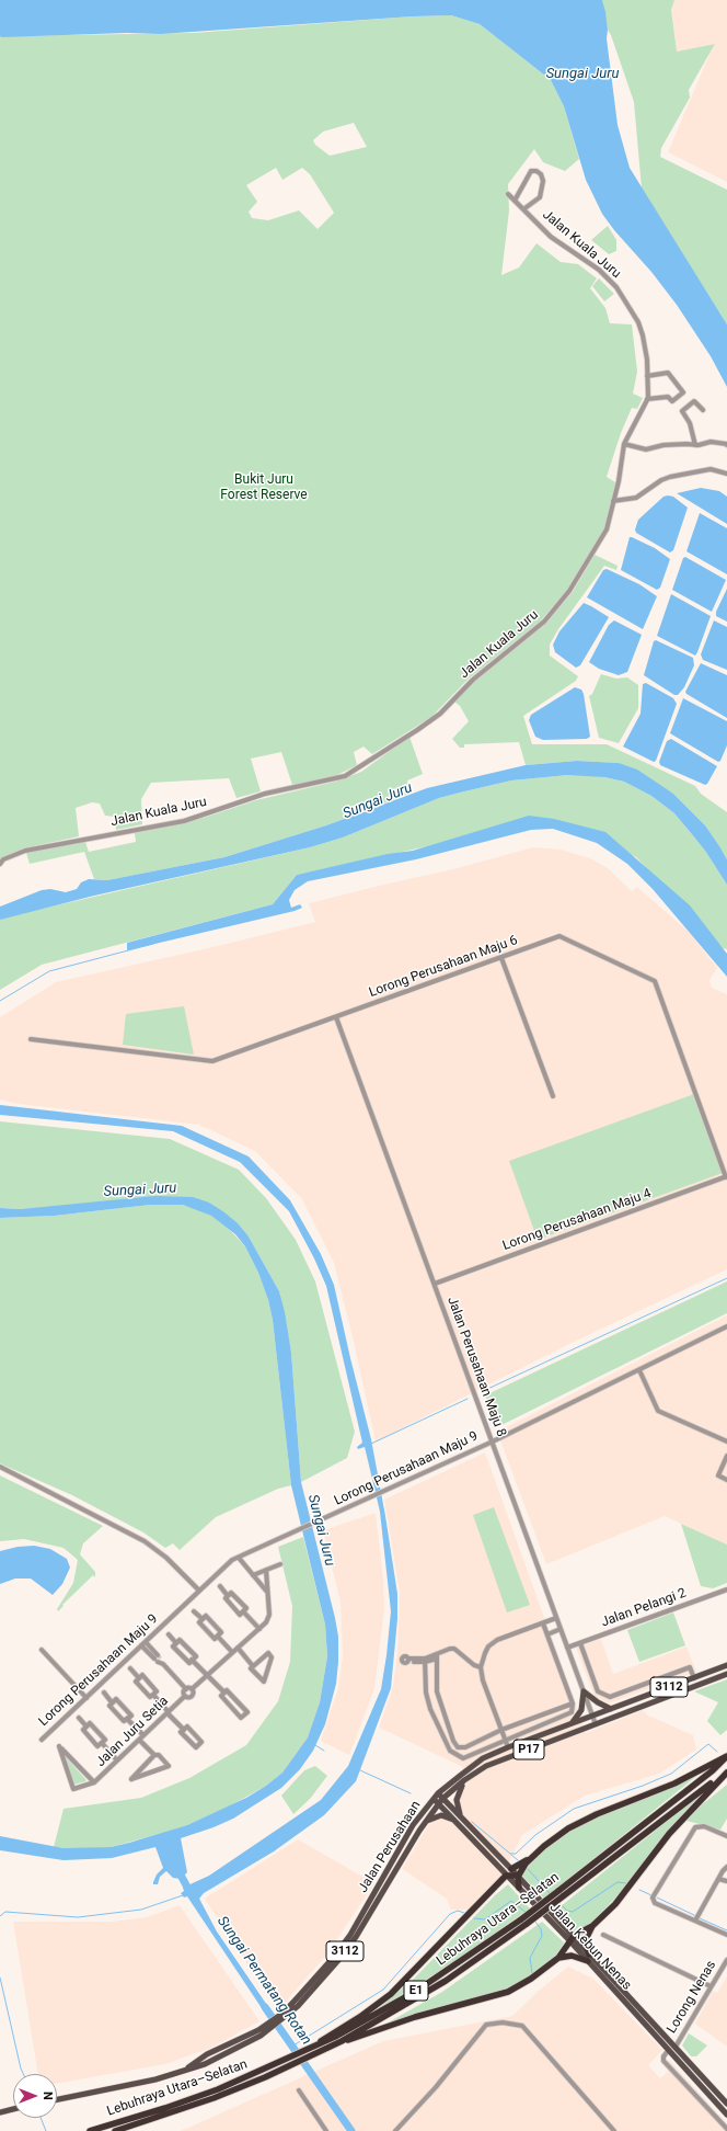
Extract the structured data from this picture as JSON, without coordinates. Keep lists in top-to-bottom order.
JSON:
{
  "streets": {
    "highway": ["Lebuhraya Utara–Selatan", "E1"],
    "main road": [
      "3112",
      "P17",
      "Jalan Perusahaan",
      "Jalan Kebun Nenas"
    ],
    "street": [
      "Jalan Kuala Juru",
      "Lorong Perusahaan Maju 6",
      "Lorong Perusahaan Maju 4",
      "Jalan Perusahaan Maju 8",
      "Lorong Perusahaan Maju 9",
      "Jalan Pelangi 2",
      "Jalan Juru Setia",
      "Lorong Nenas"
    ]
  },
  "crossings": [
    ["Lorong Perusahaan Maju 6", "Lorong Perusahaan Maju 4"],
    ["Lorong Perusahaan Maju 6", "Jalan Perusahaan Maju 8"],
    ["Lorong Perusahaan Maju 4", "Jalan Perusahaan Maju 8"],
    ["Jalan Perusahaan Maju 8", "Lorong Perusahaan Maju 9"],
    ["Jalan Perusahaan Maju 8", "Jalan Pelangi 2"],
    ["Jalan Perusahaan Maju 8", "Jalan Perusahaan"],
    ["Jalan Perusahaan", "Jalan Kebun Nenas"],
    ["Jalan Kebun Nenas", "Lorong Nenas"]
  ],
  "water": ["Sungai Juru", "Sungai Permatang Rotan"],
  "parks": ["Bukit Juru Forest Reserve"],
  "north": "right"
}
